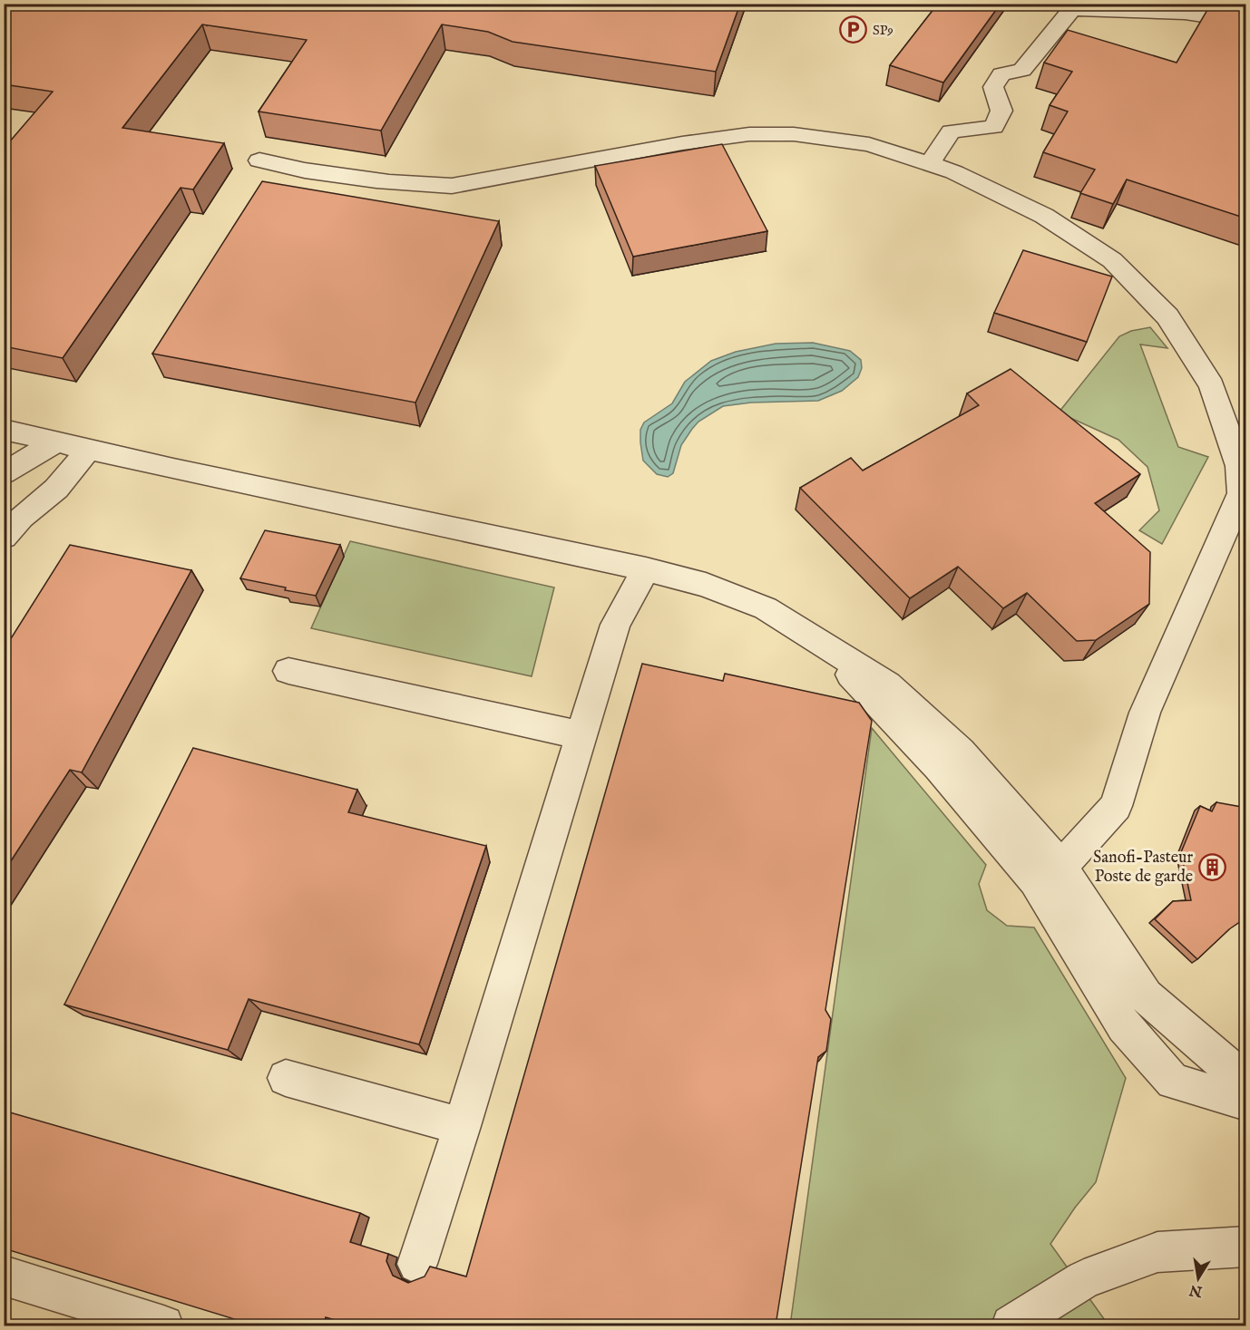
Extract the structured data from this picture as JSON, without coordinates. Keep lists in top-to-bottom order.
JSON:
{
  "places": {
    "parking": ["SP9"],
    "building": ["Sanofi-Pasteur Poste de garde"]
  },
  "north": "bottom"
}
